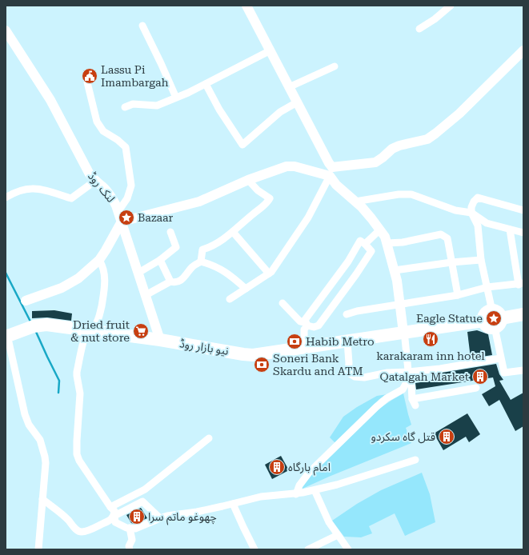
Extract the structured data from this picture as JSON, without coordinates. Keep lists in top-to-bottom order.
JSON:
{
  "streets": {
    "highway": ["نیو بازار روڈ"],
    "main road": ["لنک روڈ"]
  },
  "crossings": [
    ["لنک روڈ", "نیو بازار روڈ"]
  ],
  "places": {
    "public building": ["Lassu Pi Imambargah"],
    "place": ["Bazaar", "Eagle Statue"],
    "supermarket": ["Dried fruit & nut store"],
    "restaurant": ["karakaram inn hotel"],
    "bank": ["Habib Metro", "Soneri Bank Skardu and ATM"],
    "building": [
      "Qatalgah Market",
      "قتل گاہ سکردو",
      "امام بارگاہ",
      "چھوغو ماتم سرا"
    ]
  }
}
